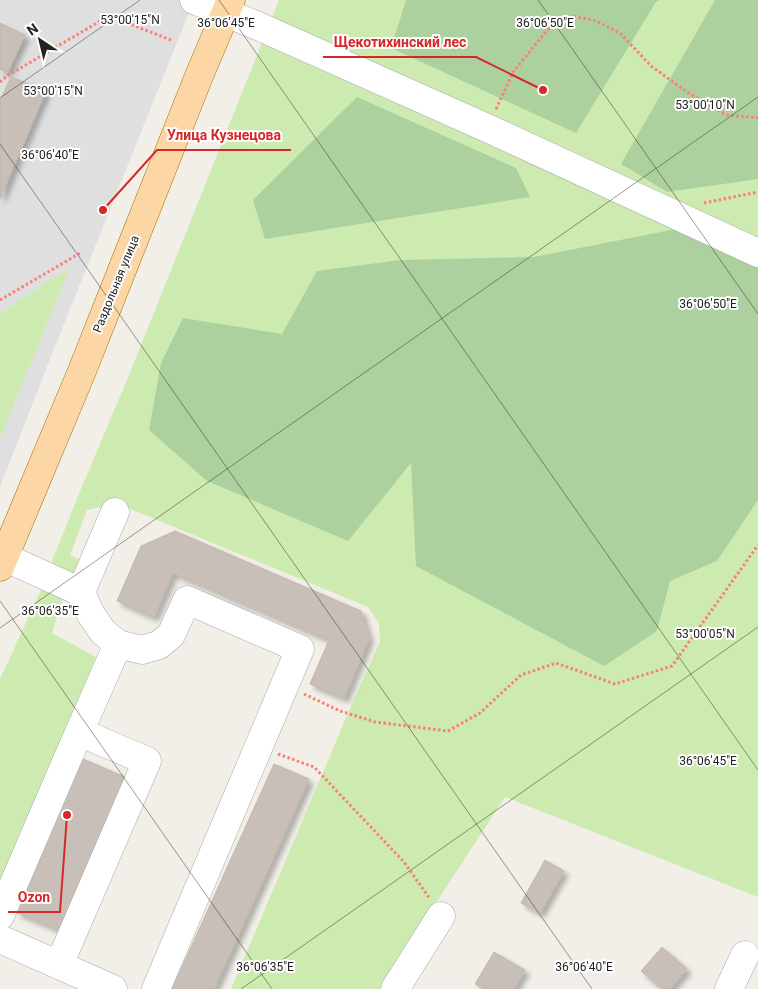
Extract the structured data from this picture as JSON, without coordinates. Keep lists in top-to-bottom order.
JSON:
{
  "streets": {
    "main road": ["Раздольная улица"]
  },
  "places": ["Щекотихинский лес", "Улица Кузнецова", "Ozon"],
  "north": "top left",
  "coordinates": [
    "53°00'15\"N",
    "36°06'45\"E",
    "36°06'50\"E",
    "53°00'10\"N",
    "36°06'40\"E",
    "36°06'35\"E",
    "53°00'05\"N"
  ]
}
